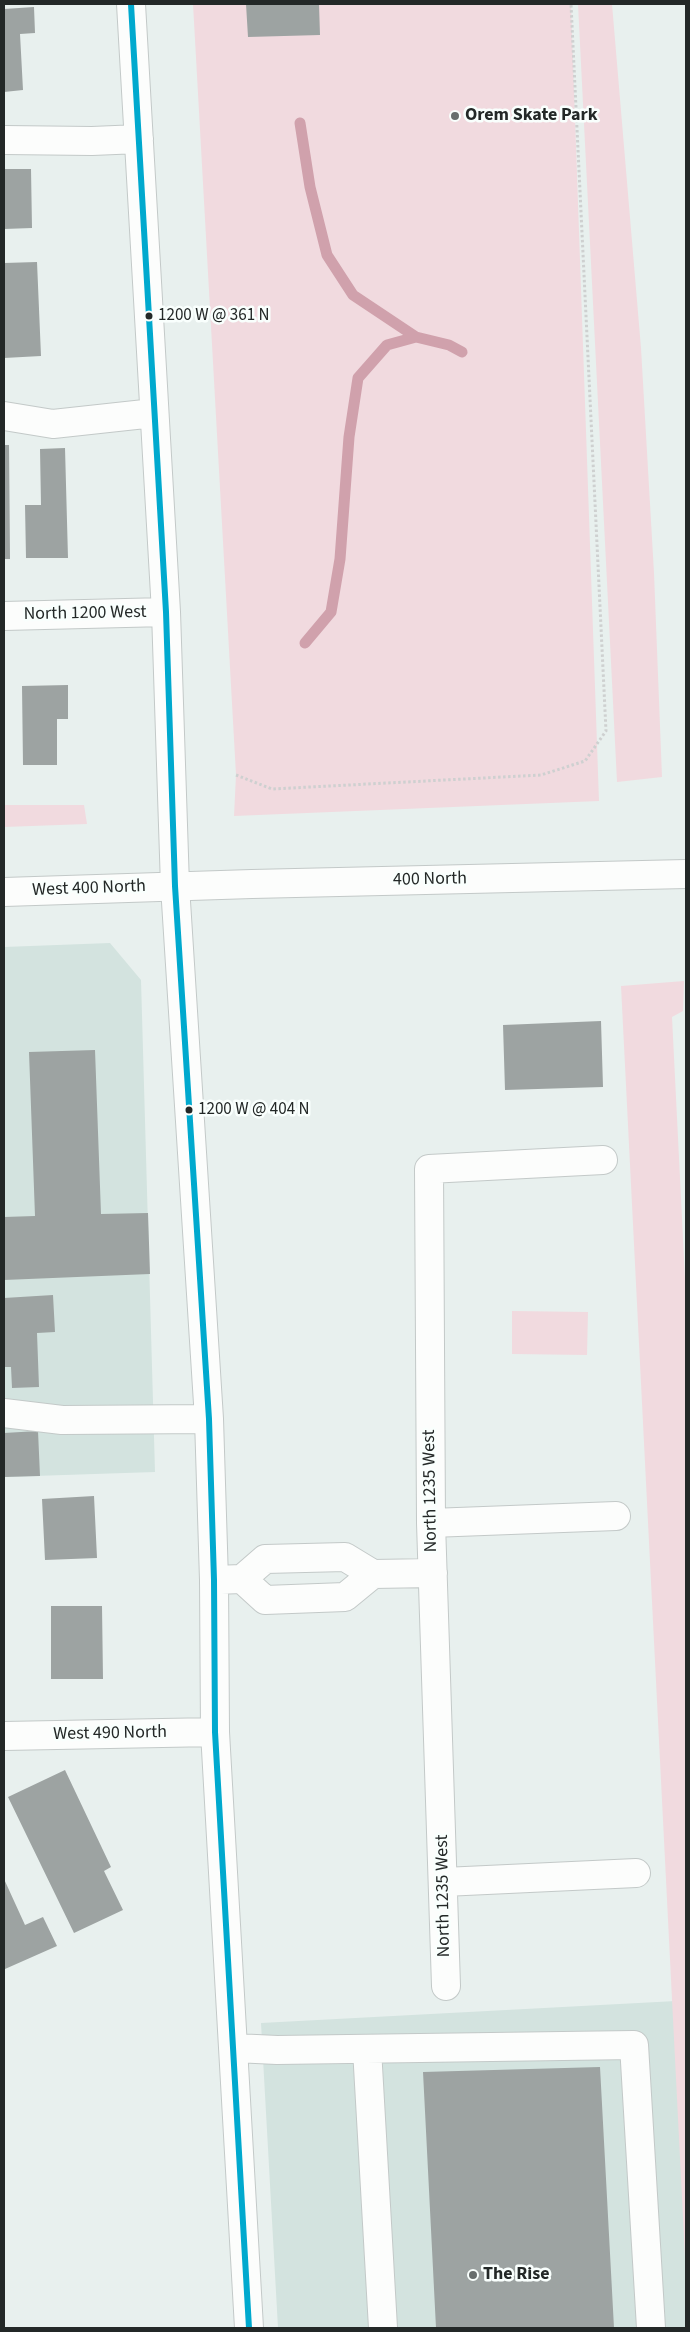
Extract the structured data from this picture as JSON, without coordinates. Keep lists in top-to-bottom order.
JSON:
{
  "streets": {
    "street": [
      "North 1200 West",
      "400 North",
      "West 400 North",
      "North 1235 West",
      "West 490 North"
    ]
  },
  "crossings": [
    ["400 North", "West 400 North"]
  ],
  "places": [
    "Orem Skate Park",
    "1200 W @ 361 N",
    "1200 W @ 404 N",
    "The Rise"
  ]
}
